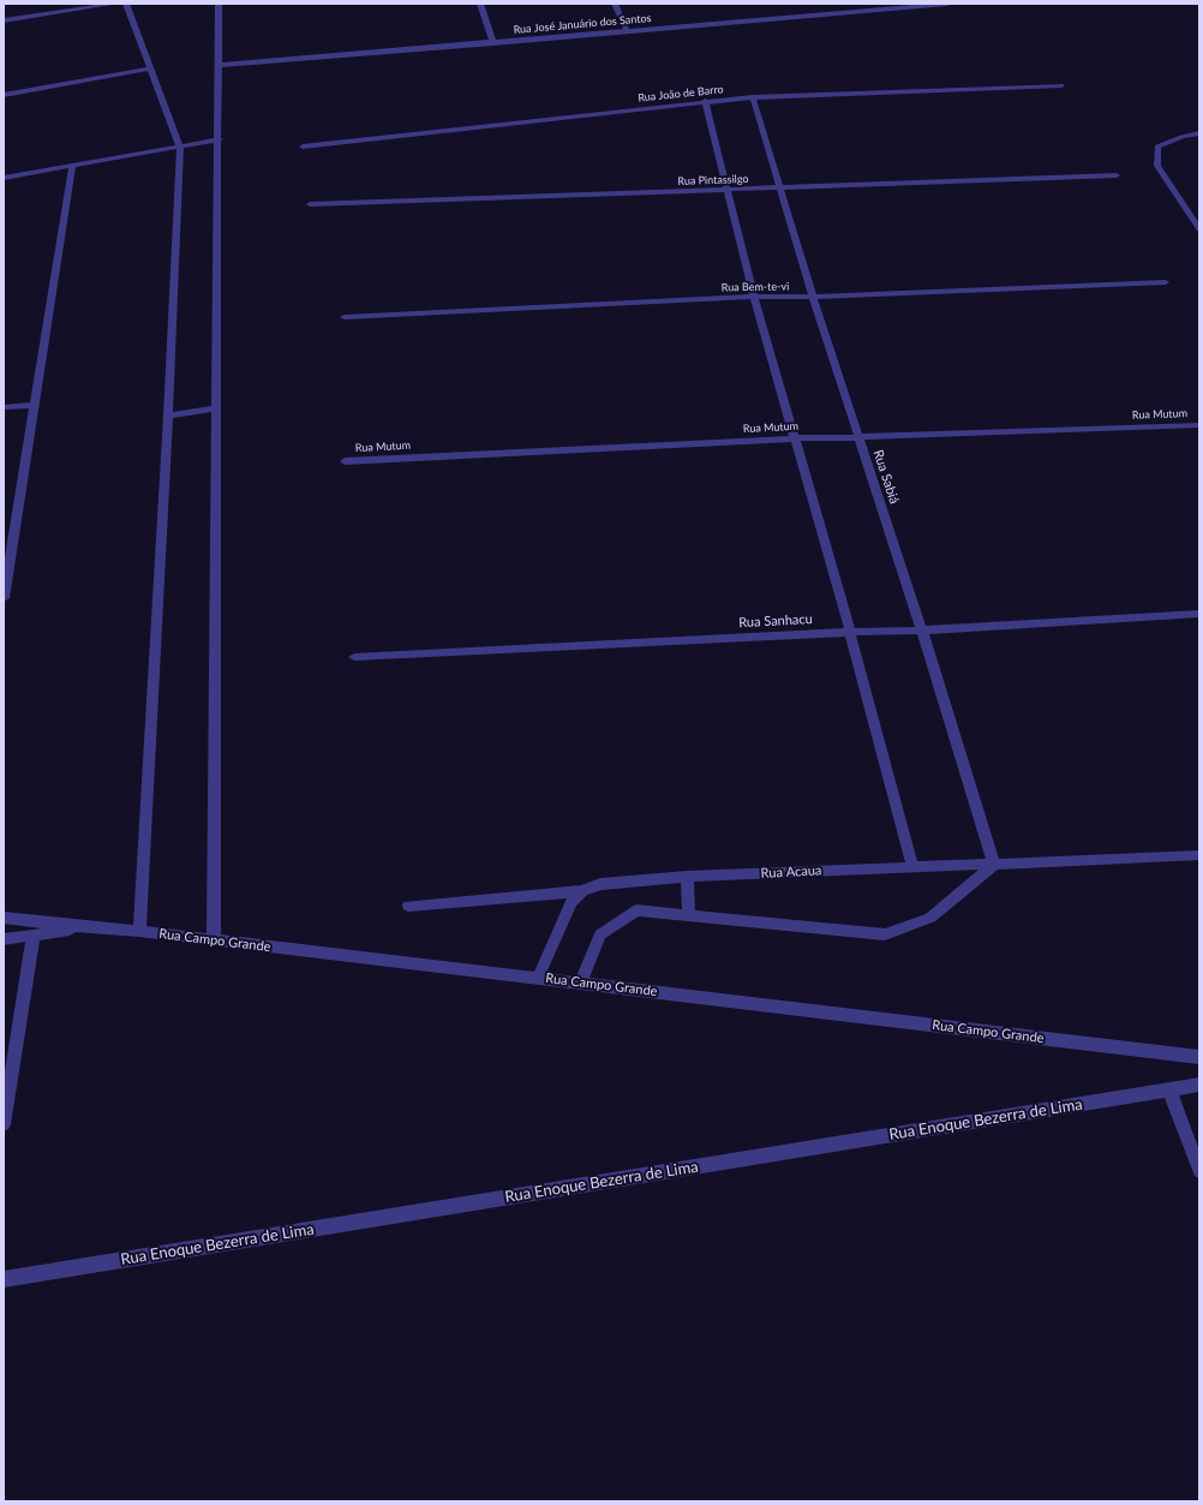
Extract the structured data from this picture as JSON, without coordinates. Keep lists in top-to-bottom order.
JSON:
{
  "streets": {
    "street": [
      "Rua José Januário dos Santos",
      "Rua João de Barro",
      "Rua Pintassilgo",
      "Rua Bem-te-vi",
      "Rua Mutum",
      "Rua Sabiá",
      "Rua Sanhacu",
      "Rua Acaua",
      "Rua Campo Grande",
      "Rua Enoque Bezerra de Lima"
    ]
  },
  "crossings": [
    ["Rua João de Barro", "Rua Sabiá"],
    ["Rua Pintassilgo", "Rua Sabiá"],
    ["Rua Bem-te-vi", "Rua Sabiá"],
    ["Rua Mutum", "Rua Sabiá"],
    ["Rua Sabiá", "Rua Sanhacu"],
    ["Rua Sabiá", "Rua Acaua"]
  ]
}
